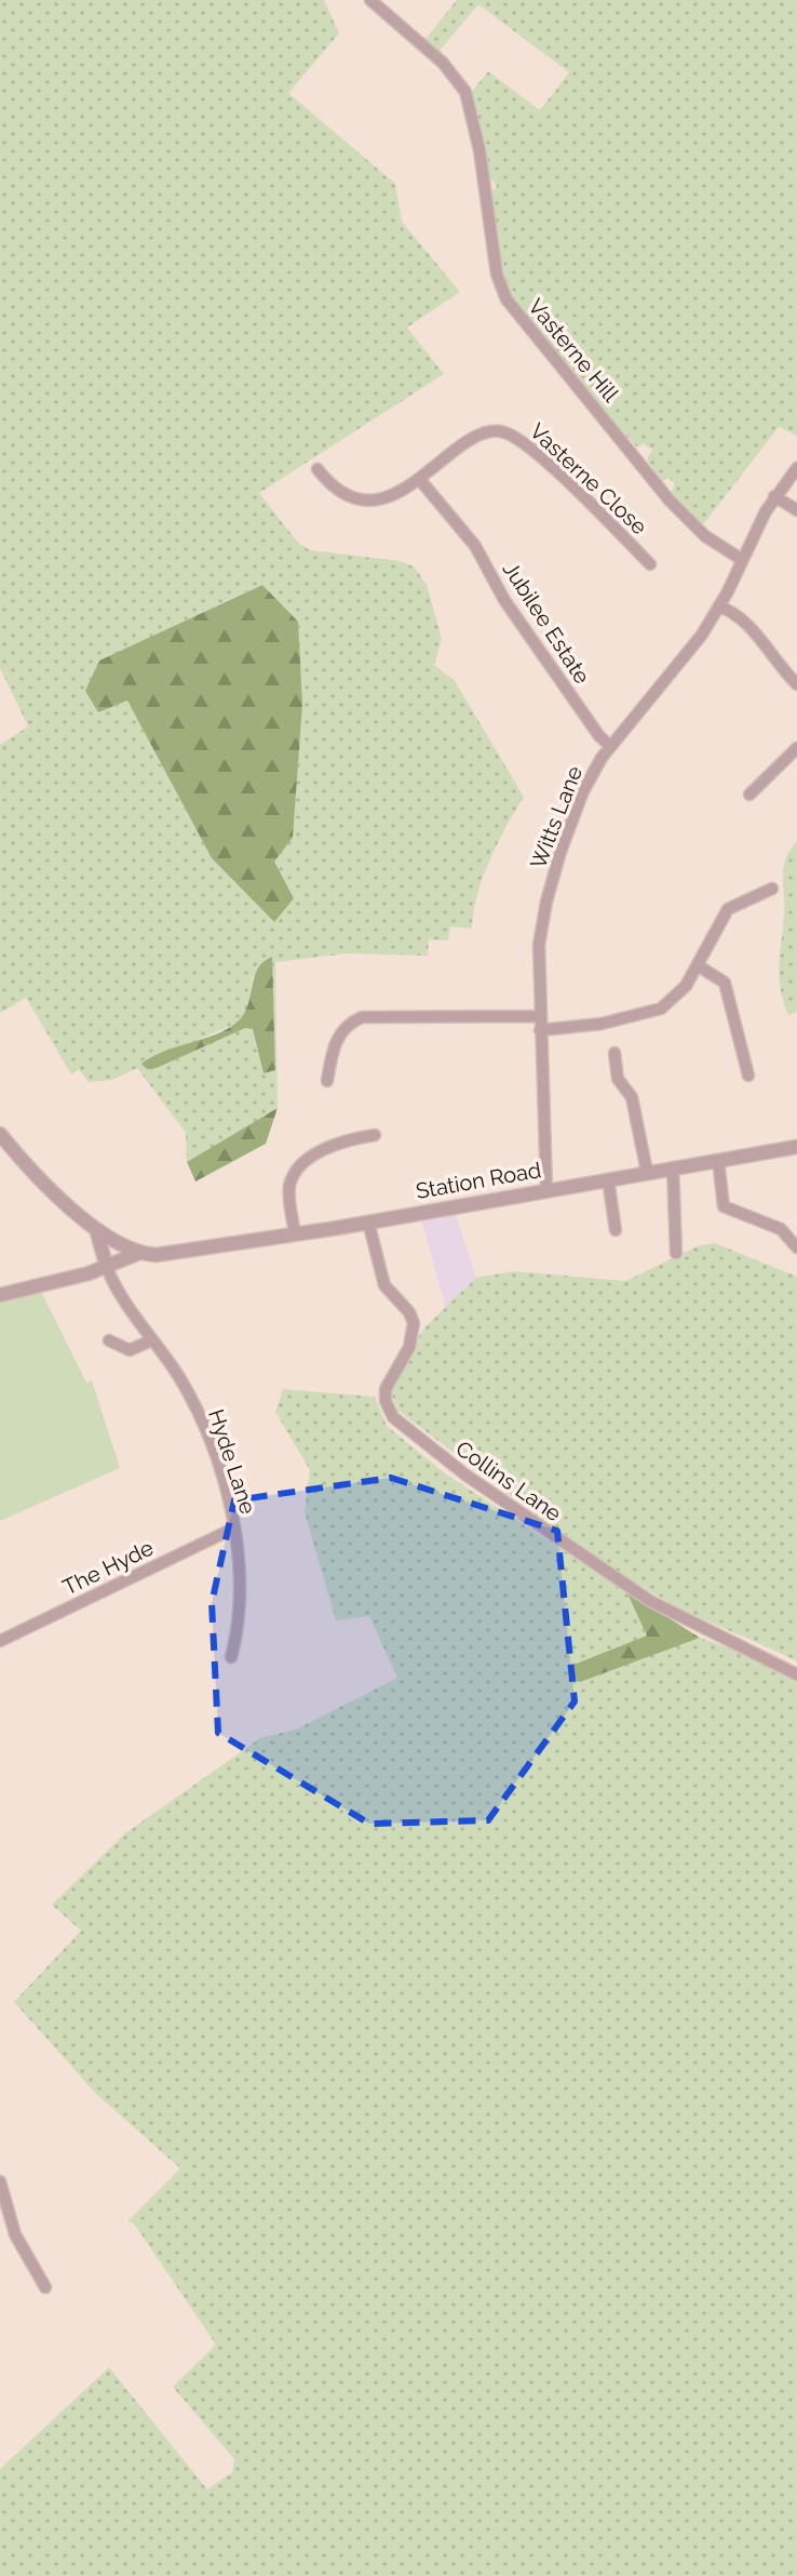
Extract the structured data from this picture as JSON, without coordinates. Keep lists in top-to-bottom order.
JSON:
{
  "streets": {
    "street": [
      "Vasterne Hill",
      "Vasterne Close",
      "Jubilee Estate",
      "Witts Lane",
      "Station Road",
      "Hyde Lane",
      "Collins Lane",
      "The Hyde"
    ]
  },
  "crossings": [
    ["Vasterne Hill", "Witts Lane"],
    ["Vasterne Close", "Jubilee Estate"],
    ["Jubilee Estate", "Witts Lane"],
    ["Witts Lane", "Station Road"],
    ["Station Road", "Collins Lane"],
    ["Hyde Lane", "The Hyde"]
  ]
}
